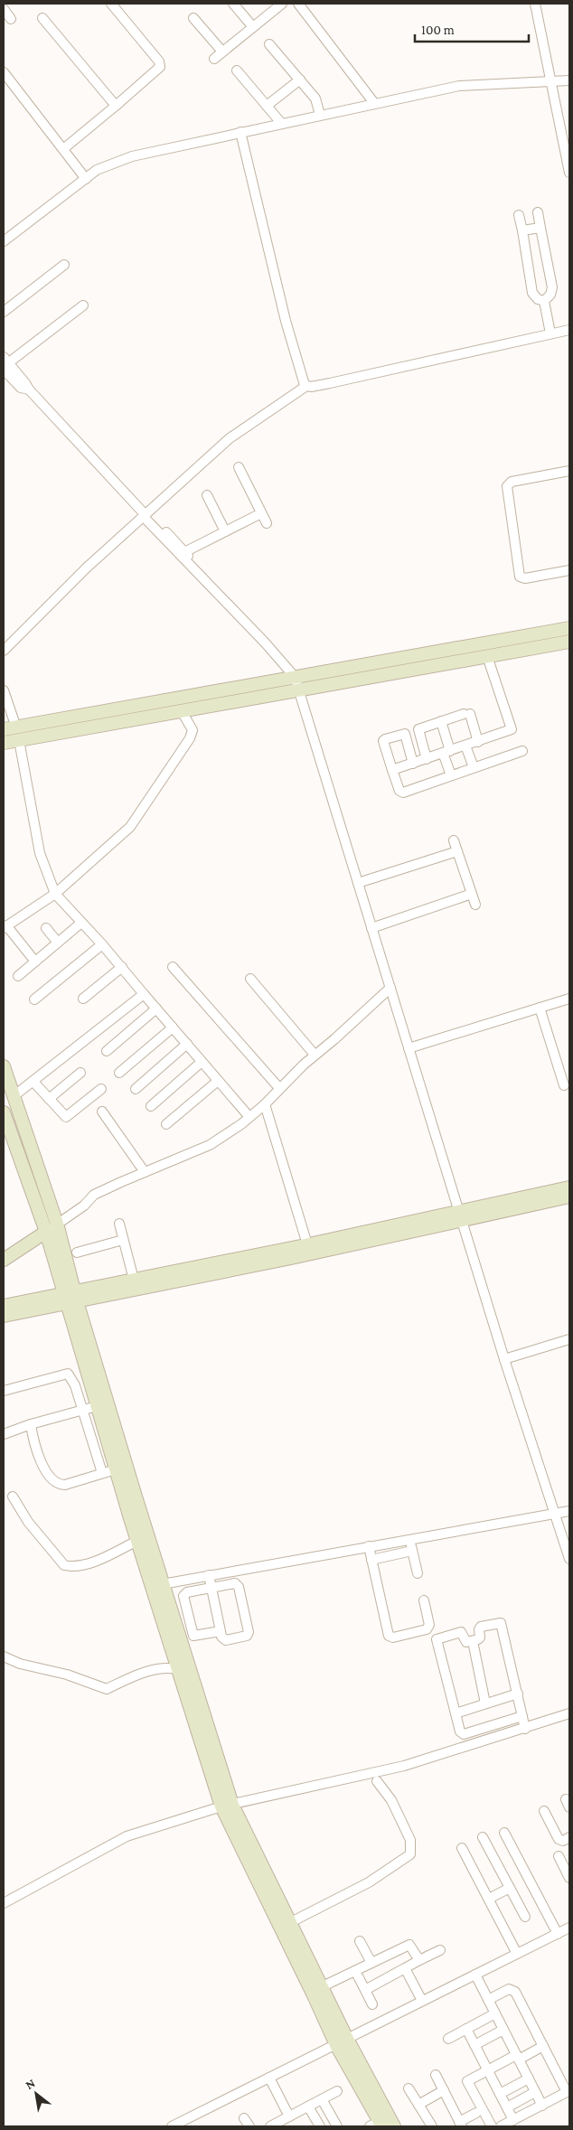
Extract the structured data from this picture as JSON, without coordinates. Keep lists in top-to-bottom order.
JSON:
{
  "scale_bar": "100 m",
  "north": "top left"
}
